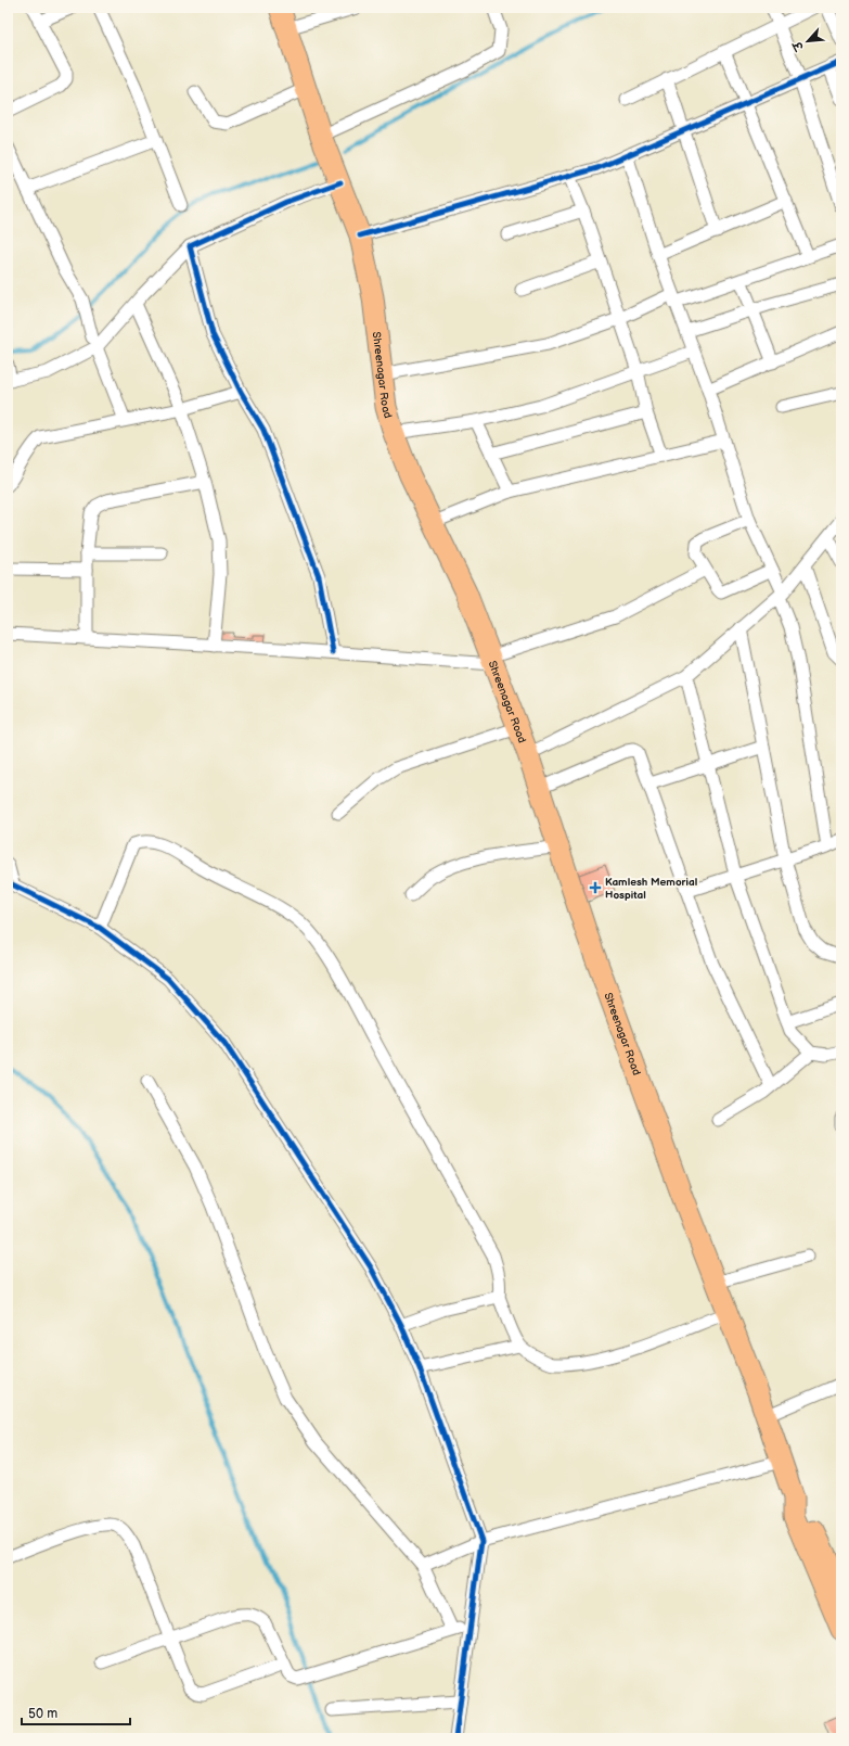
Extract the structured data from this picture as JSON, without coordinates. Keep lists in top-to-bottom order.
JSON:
{
  "streets": {
    "highway": ["Shreenagar Road"]
  },
  "places": {
    "health": ["Kamlesh Memorial Hospital"]
  },
  "scale_bar": "50 m",
  "north": "bottom left"
}
